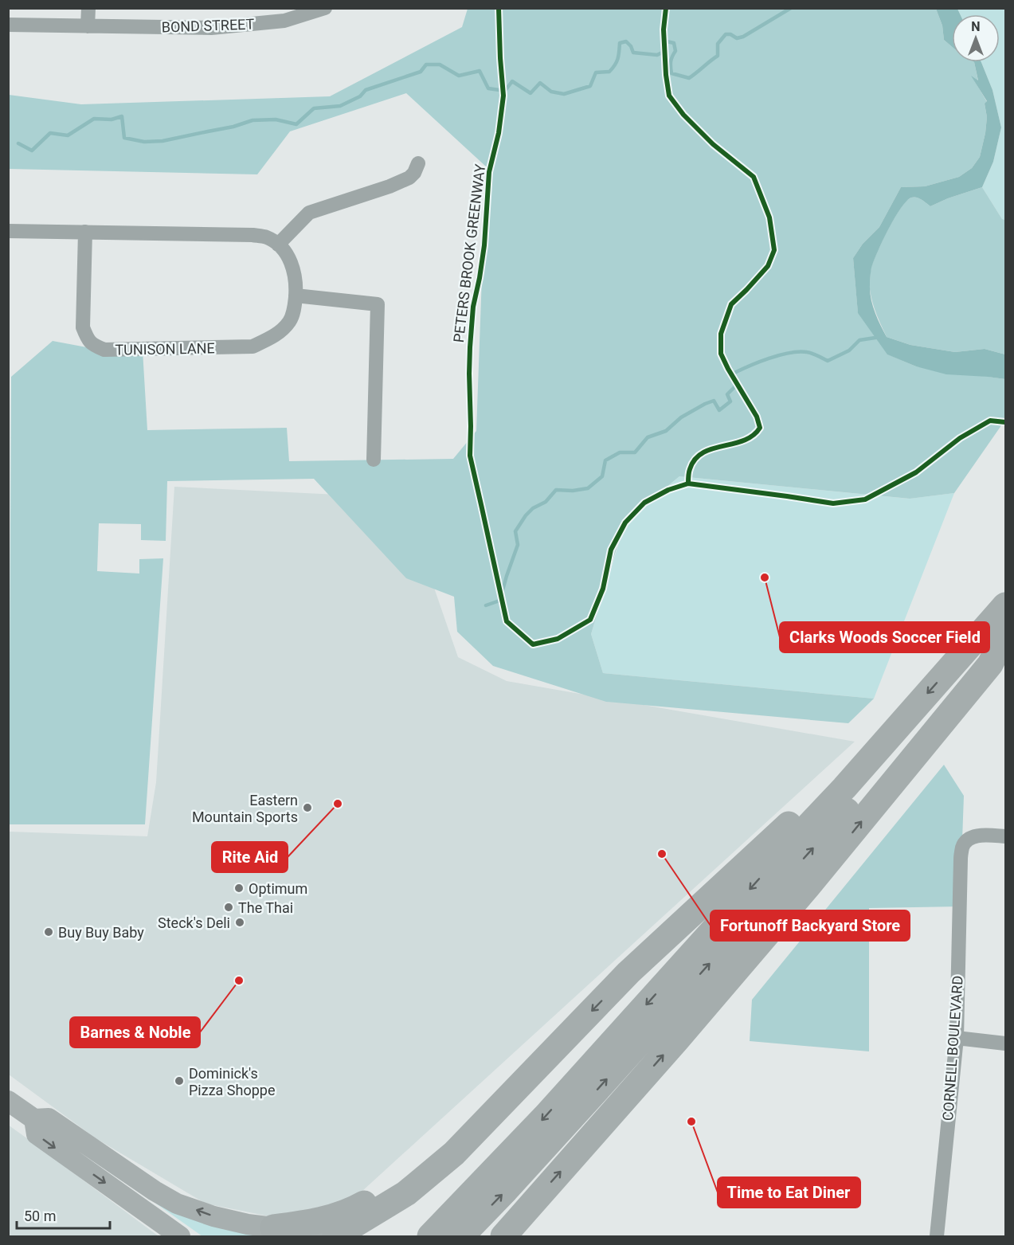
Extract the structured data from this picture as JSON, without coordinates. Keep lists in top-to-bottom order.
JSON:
{
  "streets": {
    "street": ["BOND STREET", "TUNISON LANE", "CORNELL BOULEVARD"],
    "cycle path": ["PETERS BROOK GREENWAY"]
  },
  "places": [
    "Clarks Woods Soccer Field",
    "Rite Aid",
    "Eastern Mountain Sports",
    "Fortunoff Backyard Store",
    "Optimum",
    "The Thai",
    "Steck's Deli",
    "Buy Buy Baby",
    "Barnes & Noble",
    "Dominick's Pizza Shoppe",
    "Time to Eat Diner"
  ],
  "scale_bar": "50 m",
  "north": "top"
}
